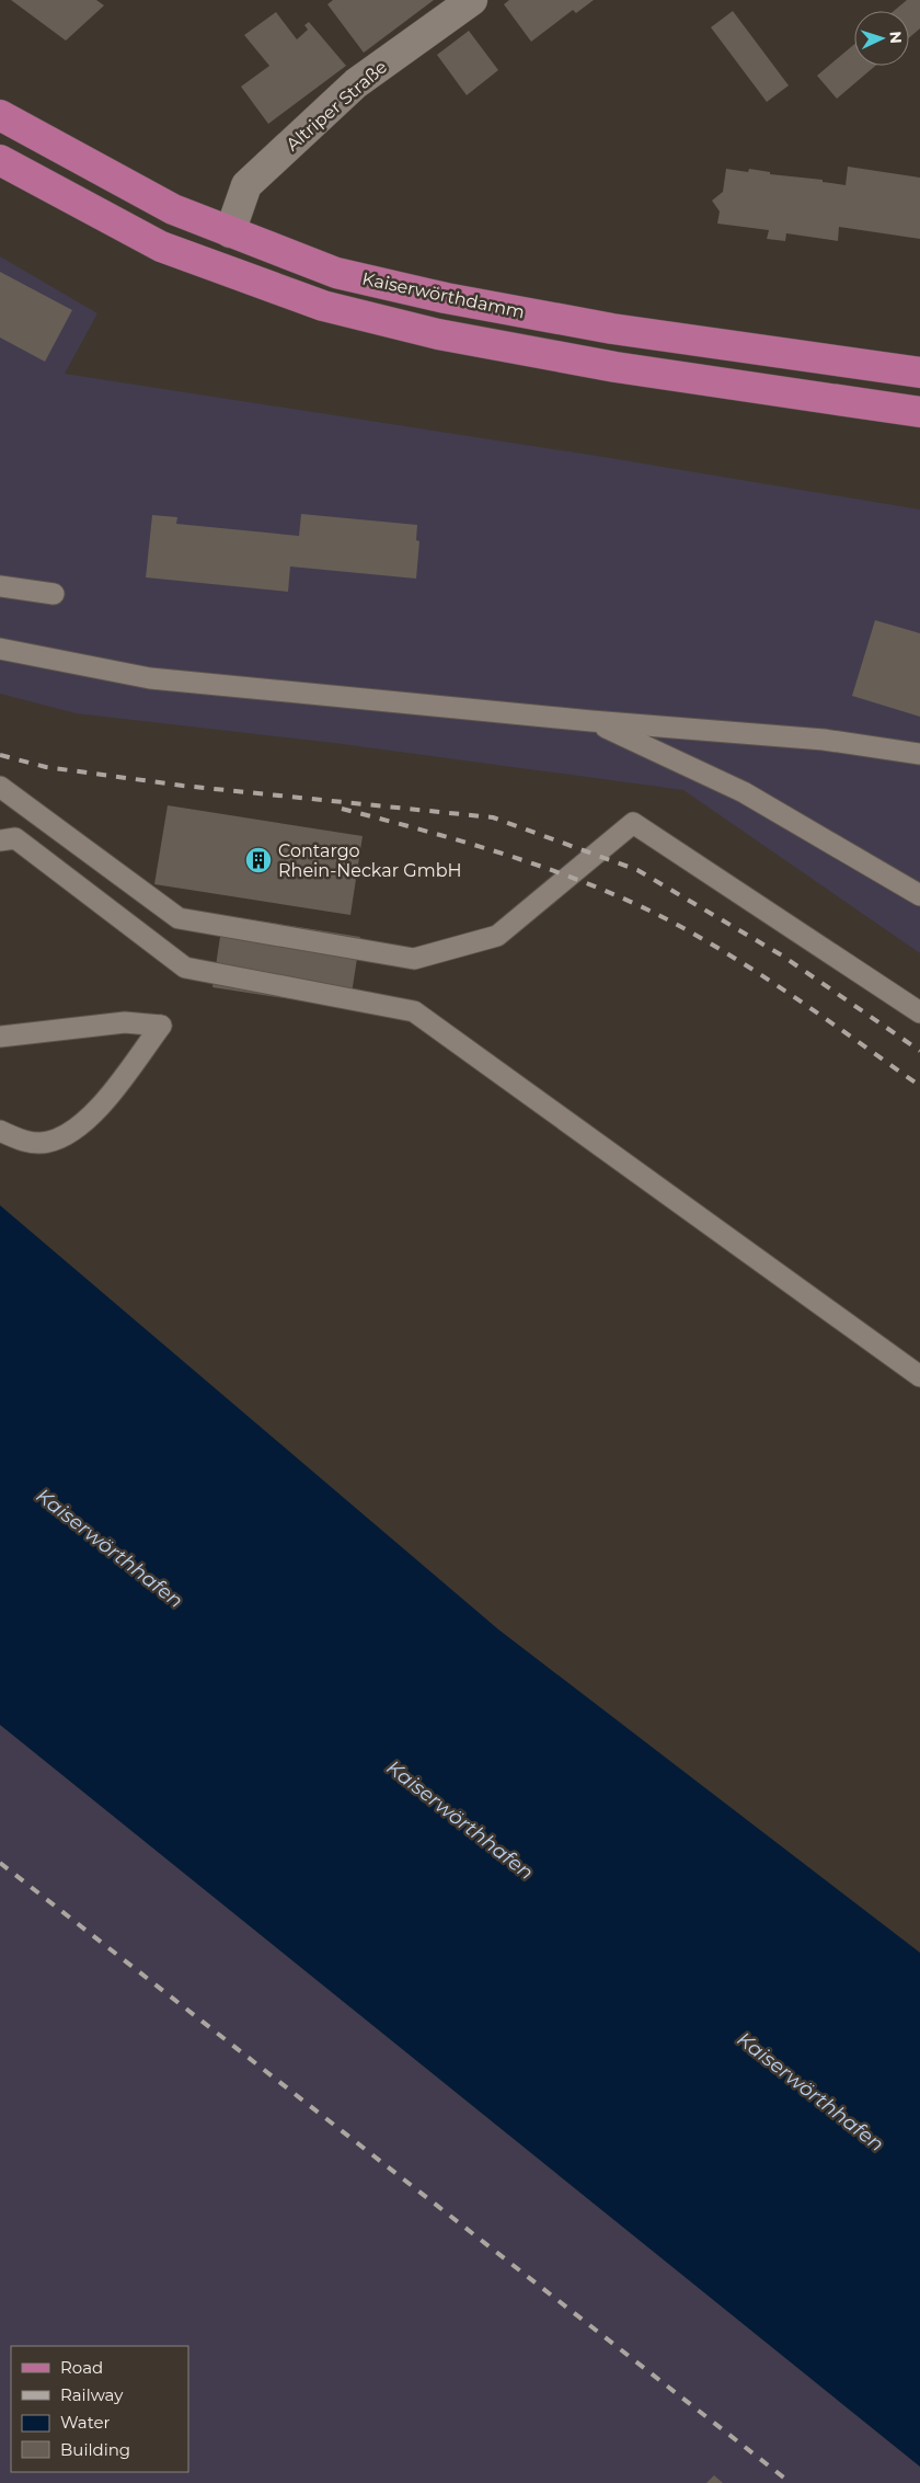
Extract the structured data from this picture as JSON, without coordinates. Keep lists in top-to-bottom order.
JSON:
{
  "streets": {
    "main road": ["Kaiserwörthdamm"],
    "street": ["Altriper Straße"]
  },
  "crossings": [
    ["Altriper Straße", "Kaiserwörthdamm"]
  ],
  "water": ["Kaiserwörthhafen"],
  "places": {
    "building": ["Contargo Rhein-Neckar GmbH"]
  },
  "legend": [
    "Road",
    "Railway",
    "Water",
    "Building"
  ],
  "north": "right"
}
